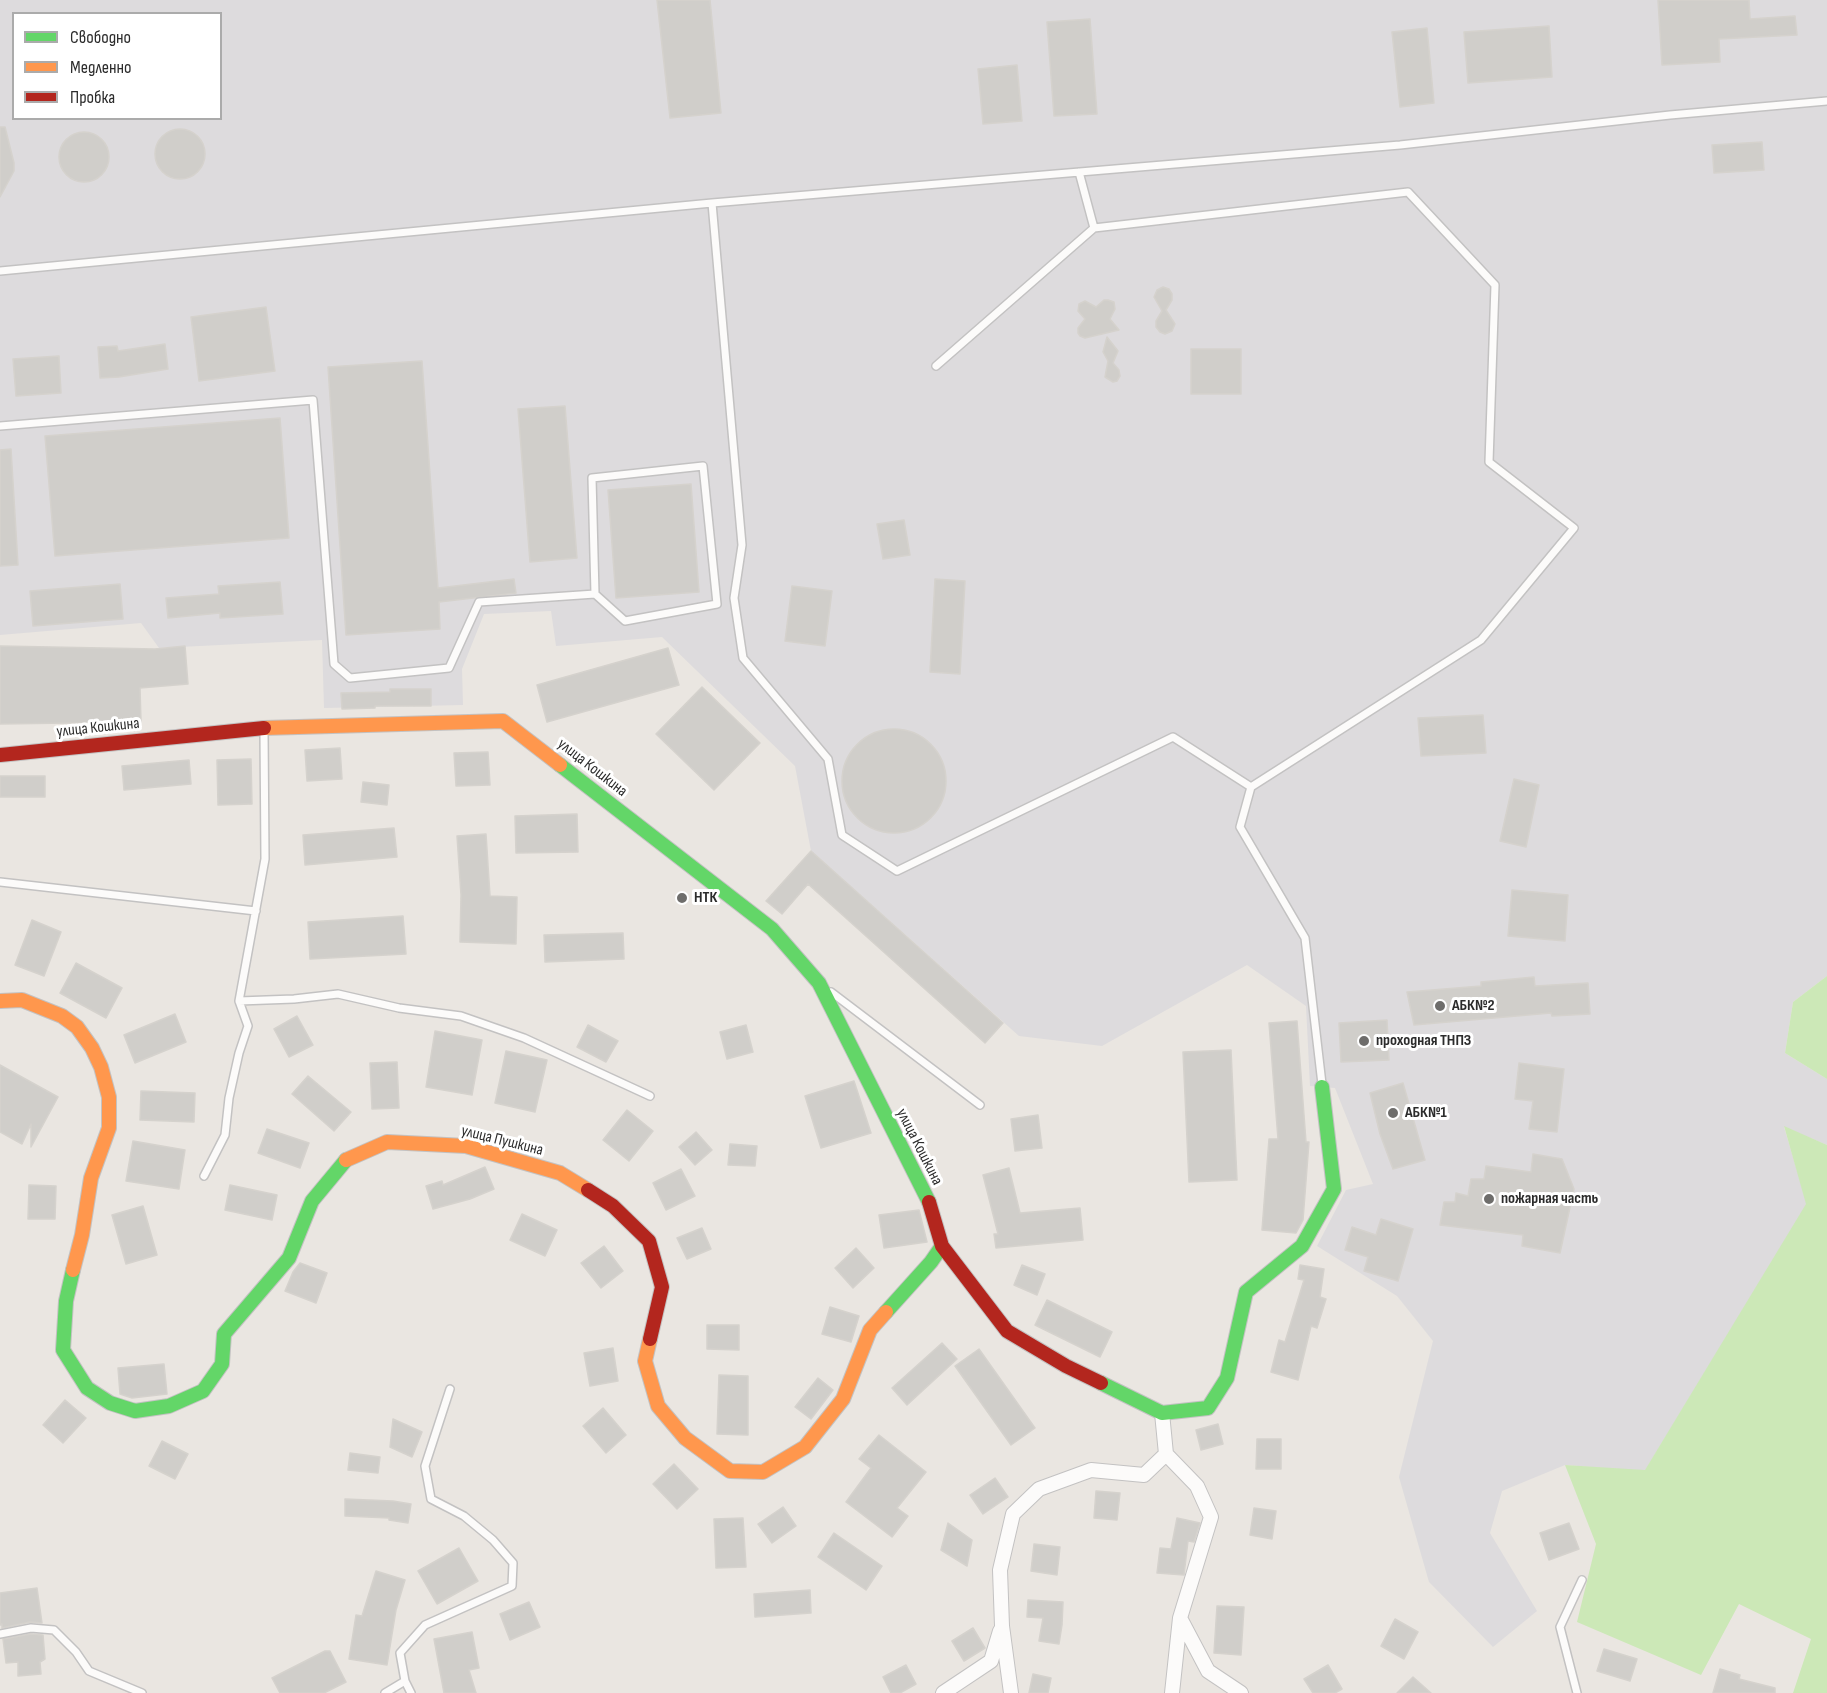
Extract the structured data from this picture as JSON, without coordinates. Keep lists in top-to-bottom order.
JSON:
{
  "streets": {
    "street": ["улица Кошкина", "улица Пушкина"]
  },
  "crossings": [
    ["улица Кошкина", "улица Пушкина"]
  ],
  "places": [
    "НТК",
    "АБК№2",
    "проходная ТНПЗ",
    "АБК№1",
    "пожарная часть"
  ],
  "legend": ["Свободно", "Медленно", "Пробка"]
}
